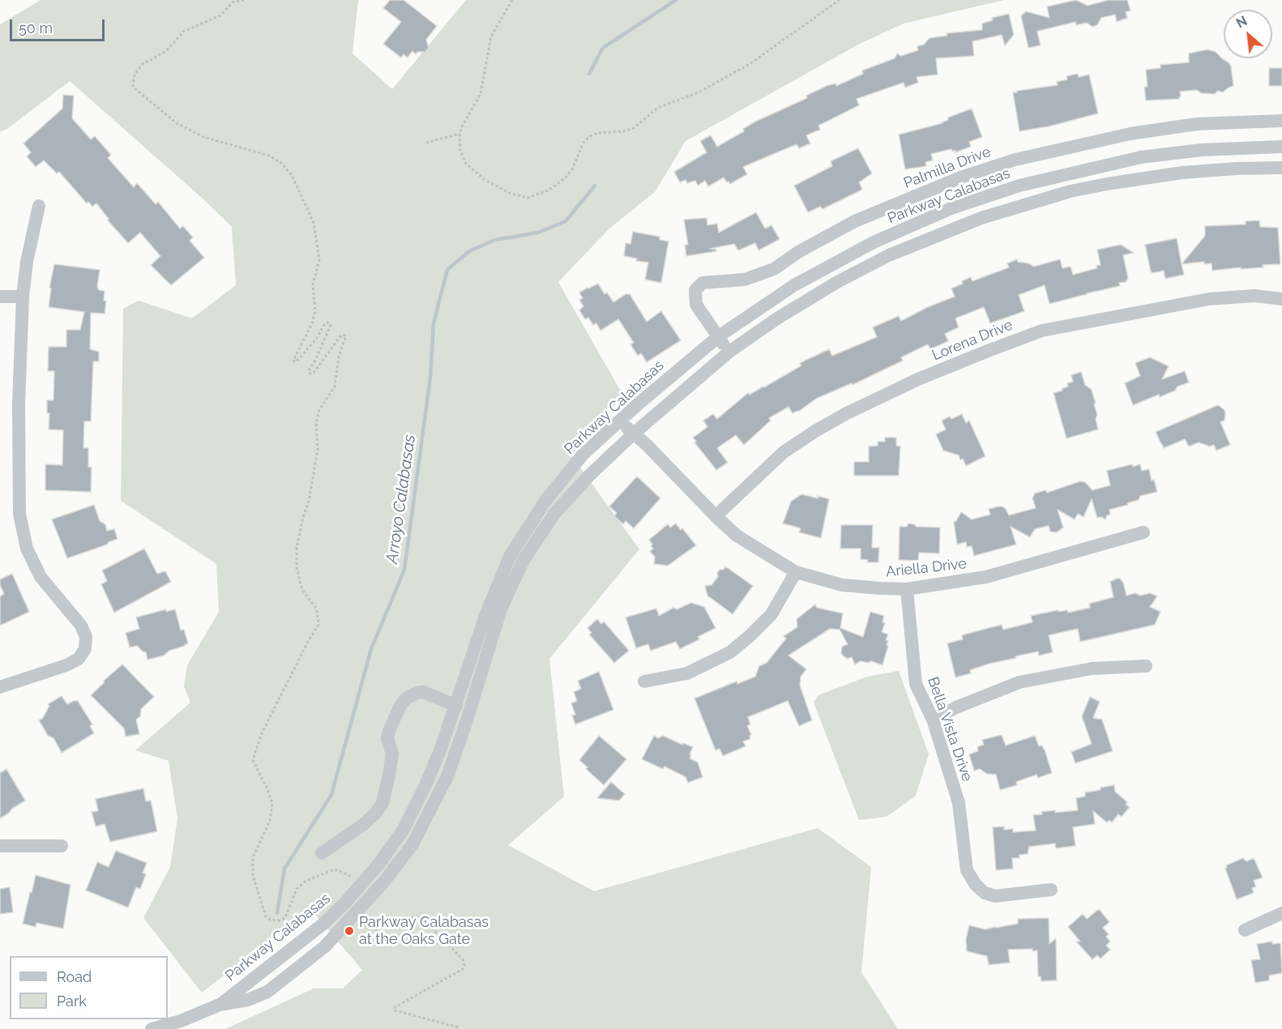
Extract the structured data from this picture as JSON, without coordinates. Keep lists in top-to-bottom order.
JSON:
{
  "streets": {
    "street": [
      "Palmilla Drive",
      "Parkway Calabasas",
      "Lorena Drive",
      "Ariella Drive",
      "Bella Vista Drive"
    ]
  },
  "crossings": [
    ["Palmilla Drive", "Parkway Calabasas"],
    ["Parkway Calabasas", "Ariella Drive"],
    ["Lorena Drive", "Ariella Drive"],
    ["Ariella Drive", "Bella Vista Drive"]
  ],
  "water": ["Arroyo Calabasas"],
  "places": ["Parkway Calabasas at the Oaks Gate"],
  "legend": ["Road", "Park"],
  "scale_bar": "50 m",
  "north": "top left"
}
